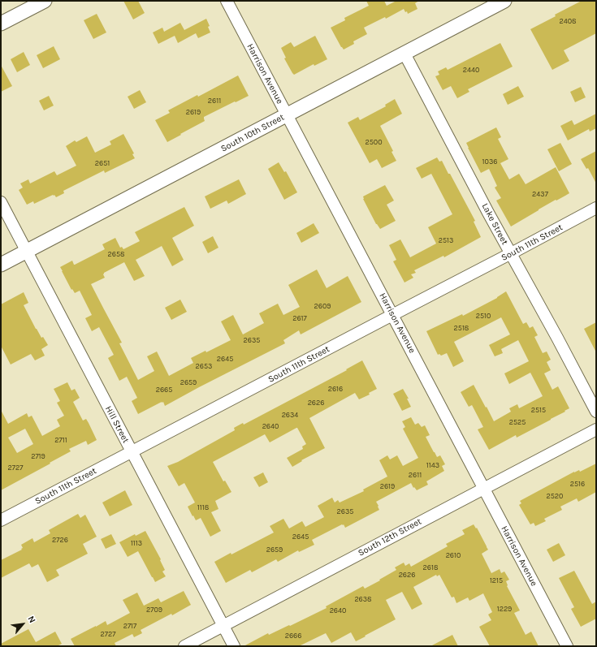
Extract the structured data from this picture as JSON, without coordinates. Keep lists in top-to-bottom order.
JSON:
{
  "streets": {
    "main road": ["South 10th Street"],
    "street": [
      "Harrison Avenue",
      "Lake Street",
      "South 11th Street",
      "Hill Street",
      "South 12th Street"
    ]
  },
  "crossings": [
    ["Harrison Avenue", "South 10th Street"],
    ["Harrison Avenue", "South 11th Street"],
    ["Harrison Avenue", "South 12th Street"],
    ["South 10th Street", "Lake Street"],
    ["South 10th Street", "Hill Street"],
    ["Lake Street", "South 11th Street"],
    ["South 11th Street", "Hill Street"],
    ["Hill Street", "South 12th Street"]
  ],
  "house_numbers": [
    "2408",
    "2440",
    "2611",
    "2619",
    "2500",
    "1036",
    "2651",
    "2437",
    "2513",
    "2658",
    "2609",
    "2510",
    "2617",
    "2518",
    "2635",
    "2645",
    "2653",
    "2659",
    "2616",
    "2665",
    "2626",
    "2515",
    "2634",
    "2525",
    "2640",
    "2711",
    "2719",
    "1143",
    "2727",
    "2611",
    "2516",
    "2619",
    "2520",
    "1118",
    "2635",
    "2645",
    "2726",
    "1113",
    "2659",
    "2610",
    "2618",
    "2626",
    "1215",
    "2638",
    "1229",
    "2709",
    "2640",
    "2717",
    "2727",
    "2666"
  ],
  "north": "top right"
}
